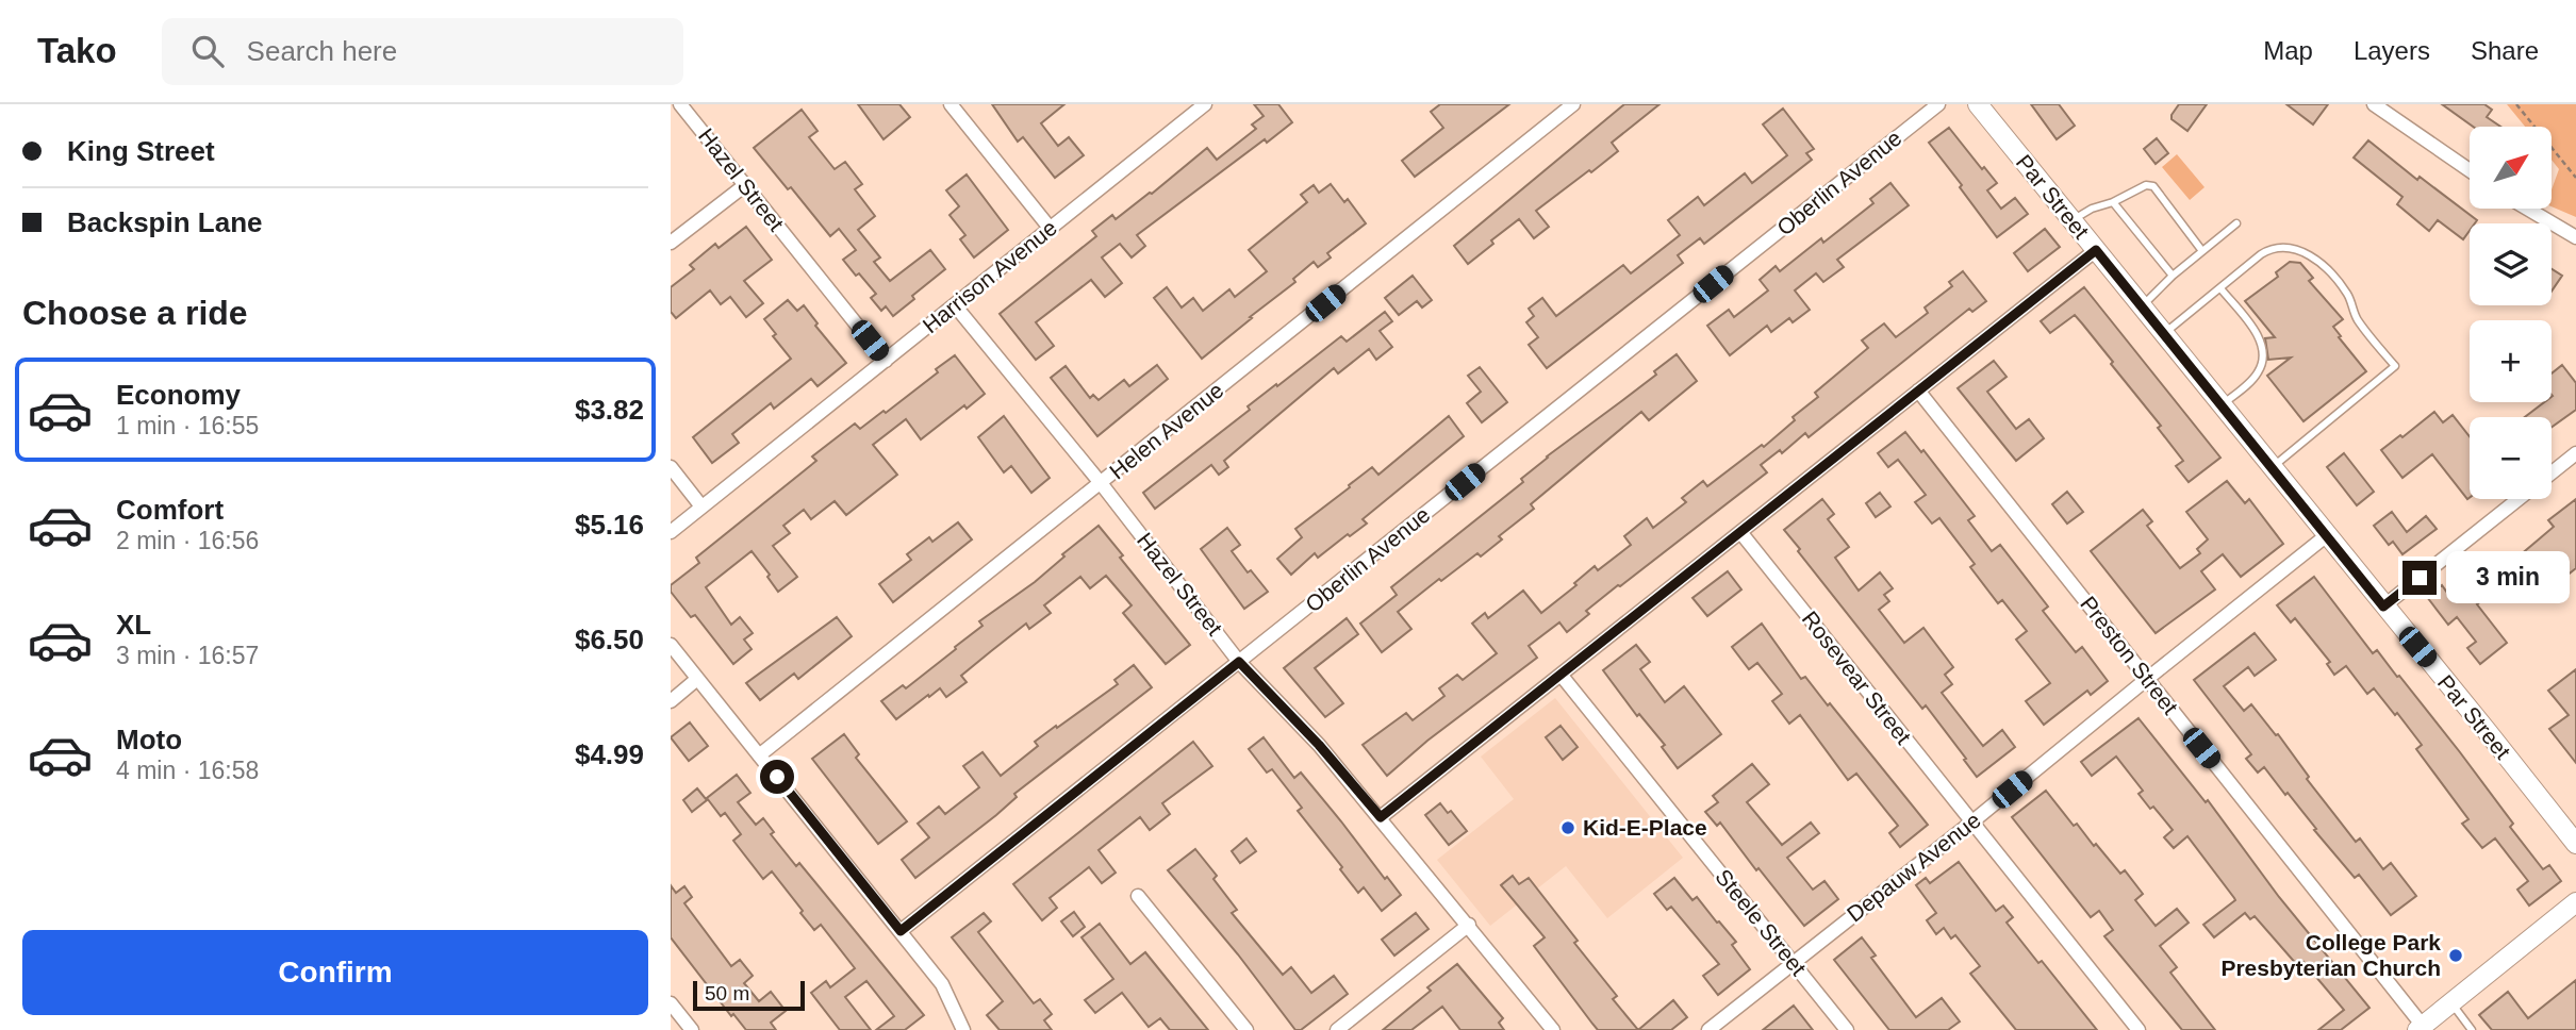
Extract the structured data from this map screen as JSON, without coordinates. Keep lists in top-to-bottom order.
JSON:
{
  "streets": {
    "street": [
      "Hazel Street",
      "Oberlin Avenue",
      "Par Street",
      "Harrison Avenue",
      "Helen Avenue",
      "Preston Street",
      "Rosevear Street",
      "Depauw Avenue",
      "Steele Street"
    ]
  },
  "crossings": [
    ["Hazel Street", "Oberlin Avenue"],
    ["Hazel Street", "Harrison Avenue"],
    ["Hazel Street", "Helen Avenue"],
    ["Par Street", "Depauw Avenue"],
    ["Preston Street", "Depauw Avenue"],
    ["Rosevear Street", "Depauw Avenue"],
    ["Depauw Avenue", "Steele Street"]
  ],
  "places": ["Kid-E-Place", "College Park Presbyterian Church"],
  "scale_bar": "50 m",
  "north": "top right",
  "page": {
    "header": "Tako",
    "search": "Search here",
    "nav": ["Map", "Layers", "Share"],
    "banner": ["King Street", "Backspin Lane"],
    "map_buttons": ["+", "−"],
    "heading": "Choose a ride",
    "list": [
      {
        "name": "Economy",
        "note": "1 min · 16:55",
        "value": "$3.82"
      },
      {
        "name": "Comfort",
        "note": "2 min · 16:56",
        "value": "$5.16"
      },
      {
        "name": "XL",
        "note": "3 min · 16:57",
        "value": "$6.50"
      },
      {
        "name": "Moto",
        "note": "4 min · 16:58",
        "value": "$4.99"
      }
    ],
    "bubble": "3 min",
    "buttons": "Confirm",
    "scale": "50 m"
  }
}
